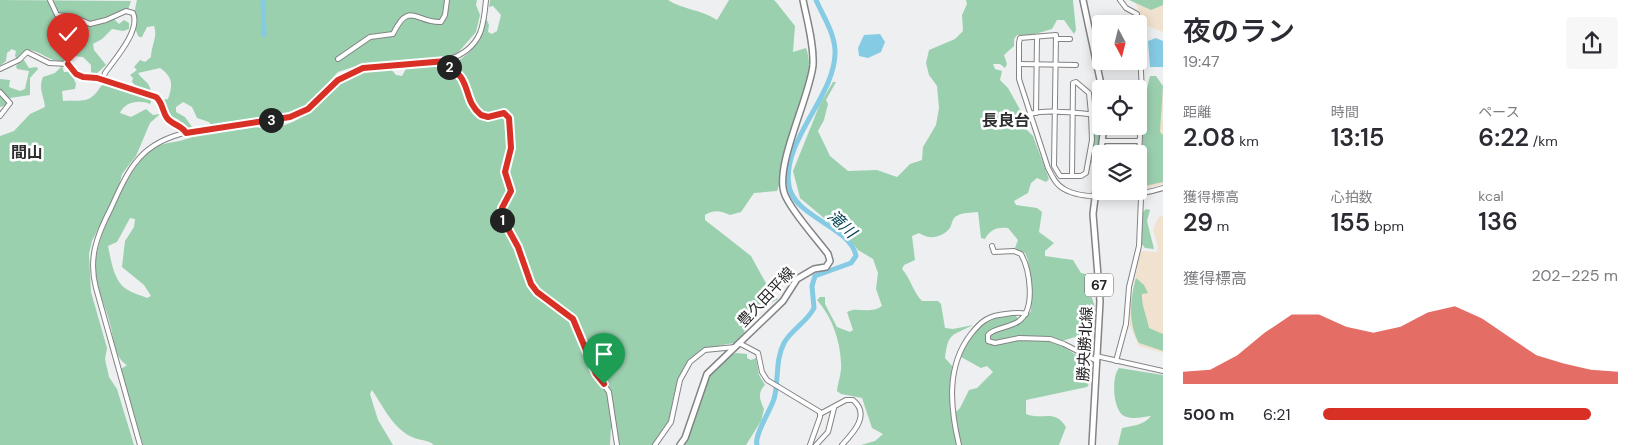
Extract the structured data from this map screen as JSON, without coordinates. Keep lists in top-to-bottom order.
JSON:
{
  "streets": {
    "main road": ["67", "豊久田平線", "勝央勝北線"]
  },
  "districts": ["長良台", "間山"],
  "water": ["滝川"],
  "north": "bottom",
  "page": {
    "heading": ["夜のラン", "19:47"],
    "pins": ["2", "3", "1"],
    "stats": [
      ["距離", "2.08 km"],
      ["時間", "13:15"],
      ["ペース", "6:22 /km"],
      ["獲得標高", "29 m"],
      ["心拍数", "155 bpm"],
      ["kcal", "136"]
    ],
    "chart": ["獲得標高", "202–225 m"],
    "list": [
      {
        "name": "500 m",
        "note": "6:21"
      }
    ]
  }
}
